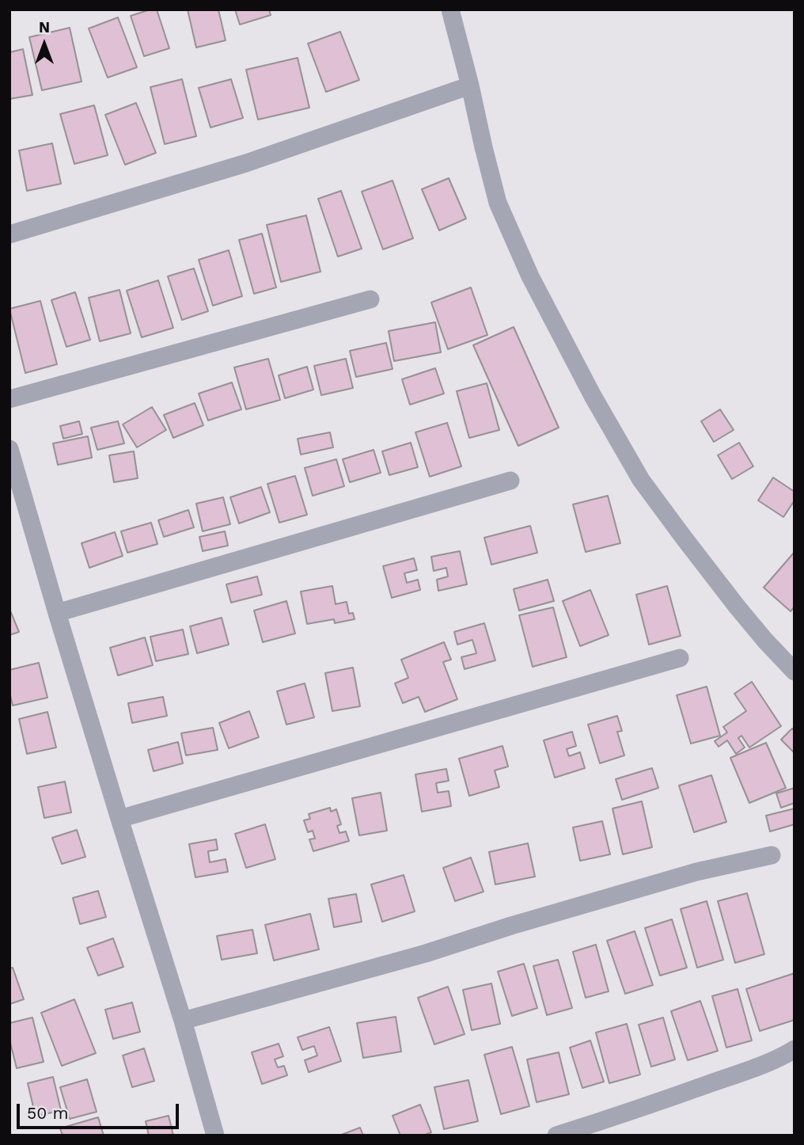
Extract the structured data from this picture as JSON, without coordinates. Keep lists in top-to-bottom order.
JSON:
{
  "scale_bar": "50 m",
  "north": "top"
}
